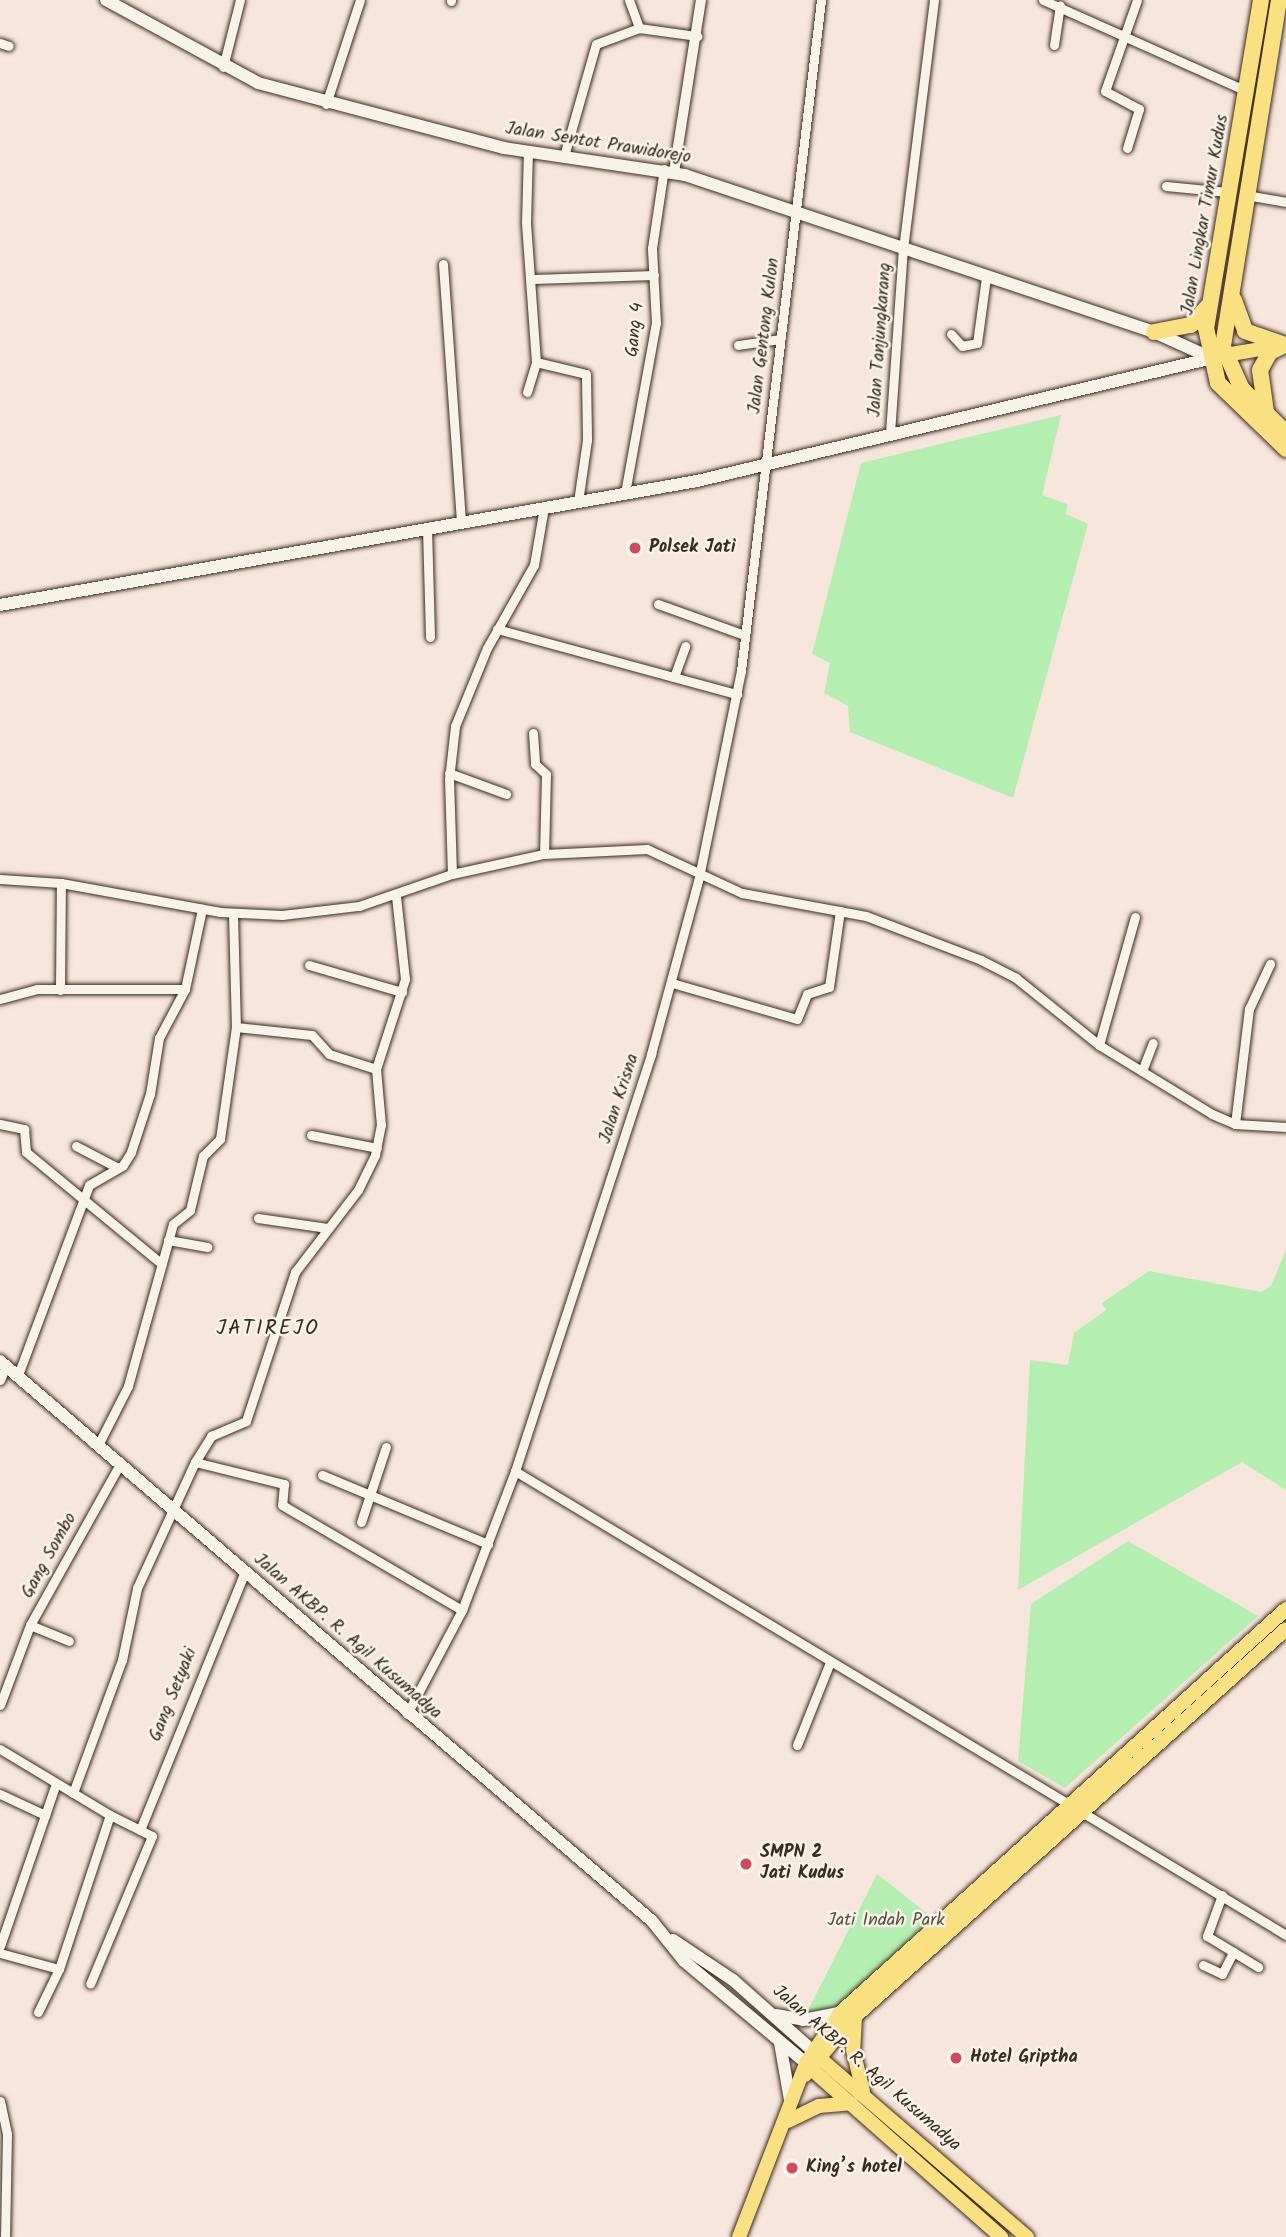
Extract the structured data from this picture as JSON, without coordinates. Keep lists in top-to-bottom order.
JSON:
{
  "streets": {
    "highway": ["Jalan Lingkar Timur Kudus"],
    "main road": ["Jalan Sentot Prawidorejo", "Jalan AKBP. R. Agil Kusumadya"],
    "street": [
      "Gang 4",
      "Jalan Gentong Kulon",
      "Jalan Tanjungkarang",
      "Jalan Krisna",
      "Gang Sombo",
      "Gang Setyaki"
    ]
  },
  "crossings": [
    ["Jalan Sentot Prawidorejo", "Jalan Lingkar Timur Kudus"],
    ["Jalan Sentot Prawidorejo", "Gang 4"],
    ["Jalan Sentot Prawidorejo", "Jalan Gentong Kulon"],
    ["Jalan Sentot Prawidorejo", "Jalan Tanjungkarang"],
    ["Jalan Gentong Kulon", "Jalan Krisna"],
    ["Jalan Krisna", "Jalan AKBP. R. Agil Kusumadya"],
    ["Gang Sombo", "Jalan AKBP. R. Agil Kusumadya"],
    ["Jalan AKBP. R. Agil Kusumadya", "Gang Setyaki"]
  ],
  "districts": ["JATIREJO"],
  "parks": ["Jati Indah Park"],
  "places": [
    "Polsek Jati",
    "SMPN 2 Jati Kudus",
    "Hotel Griptha",
    "King’s hotel"
  ]
}
